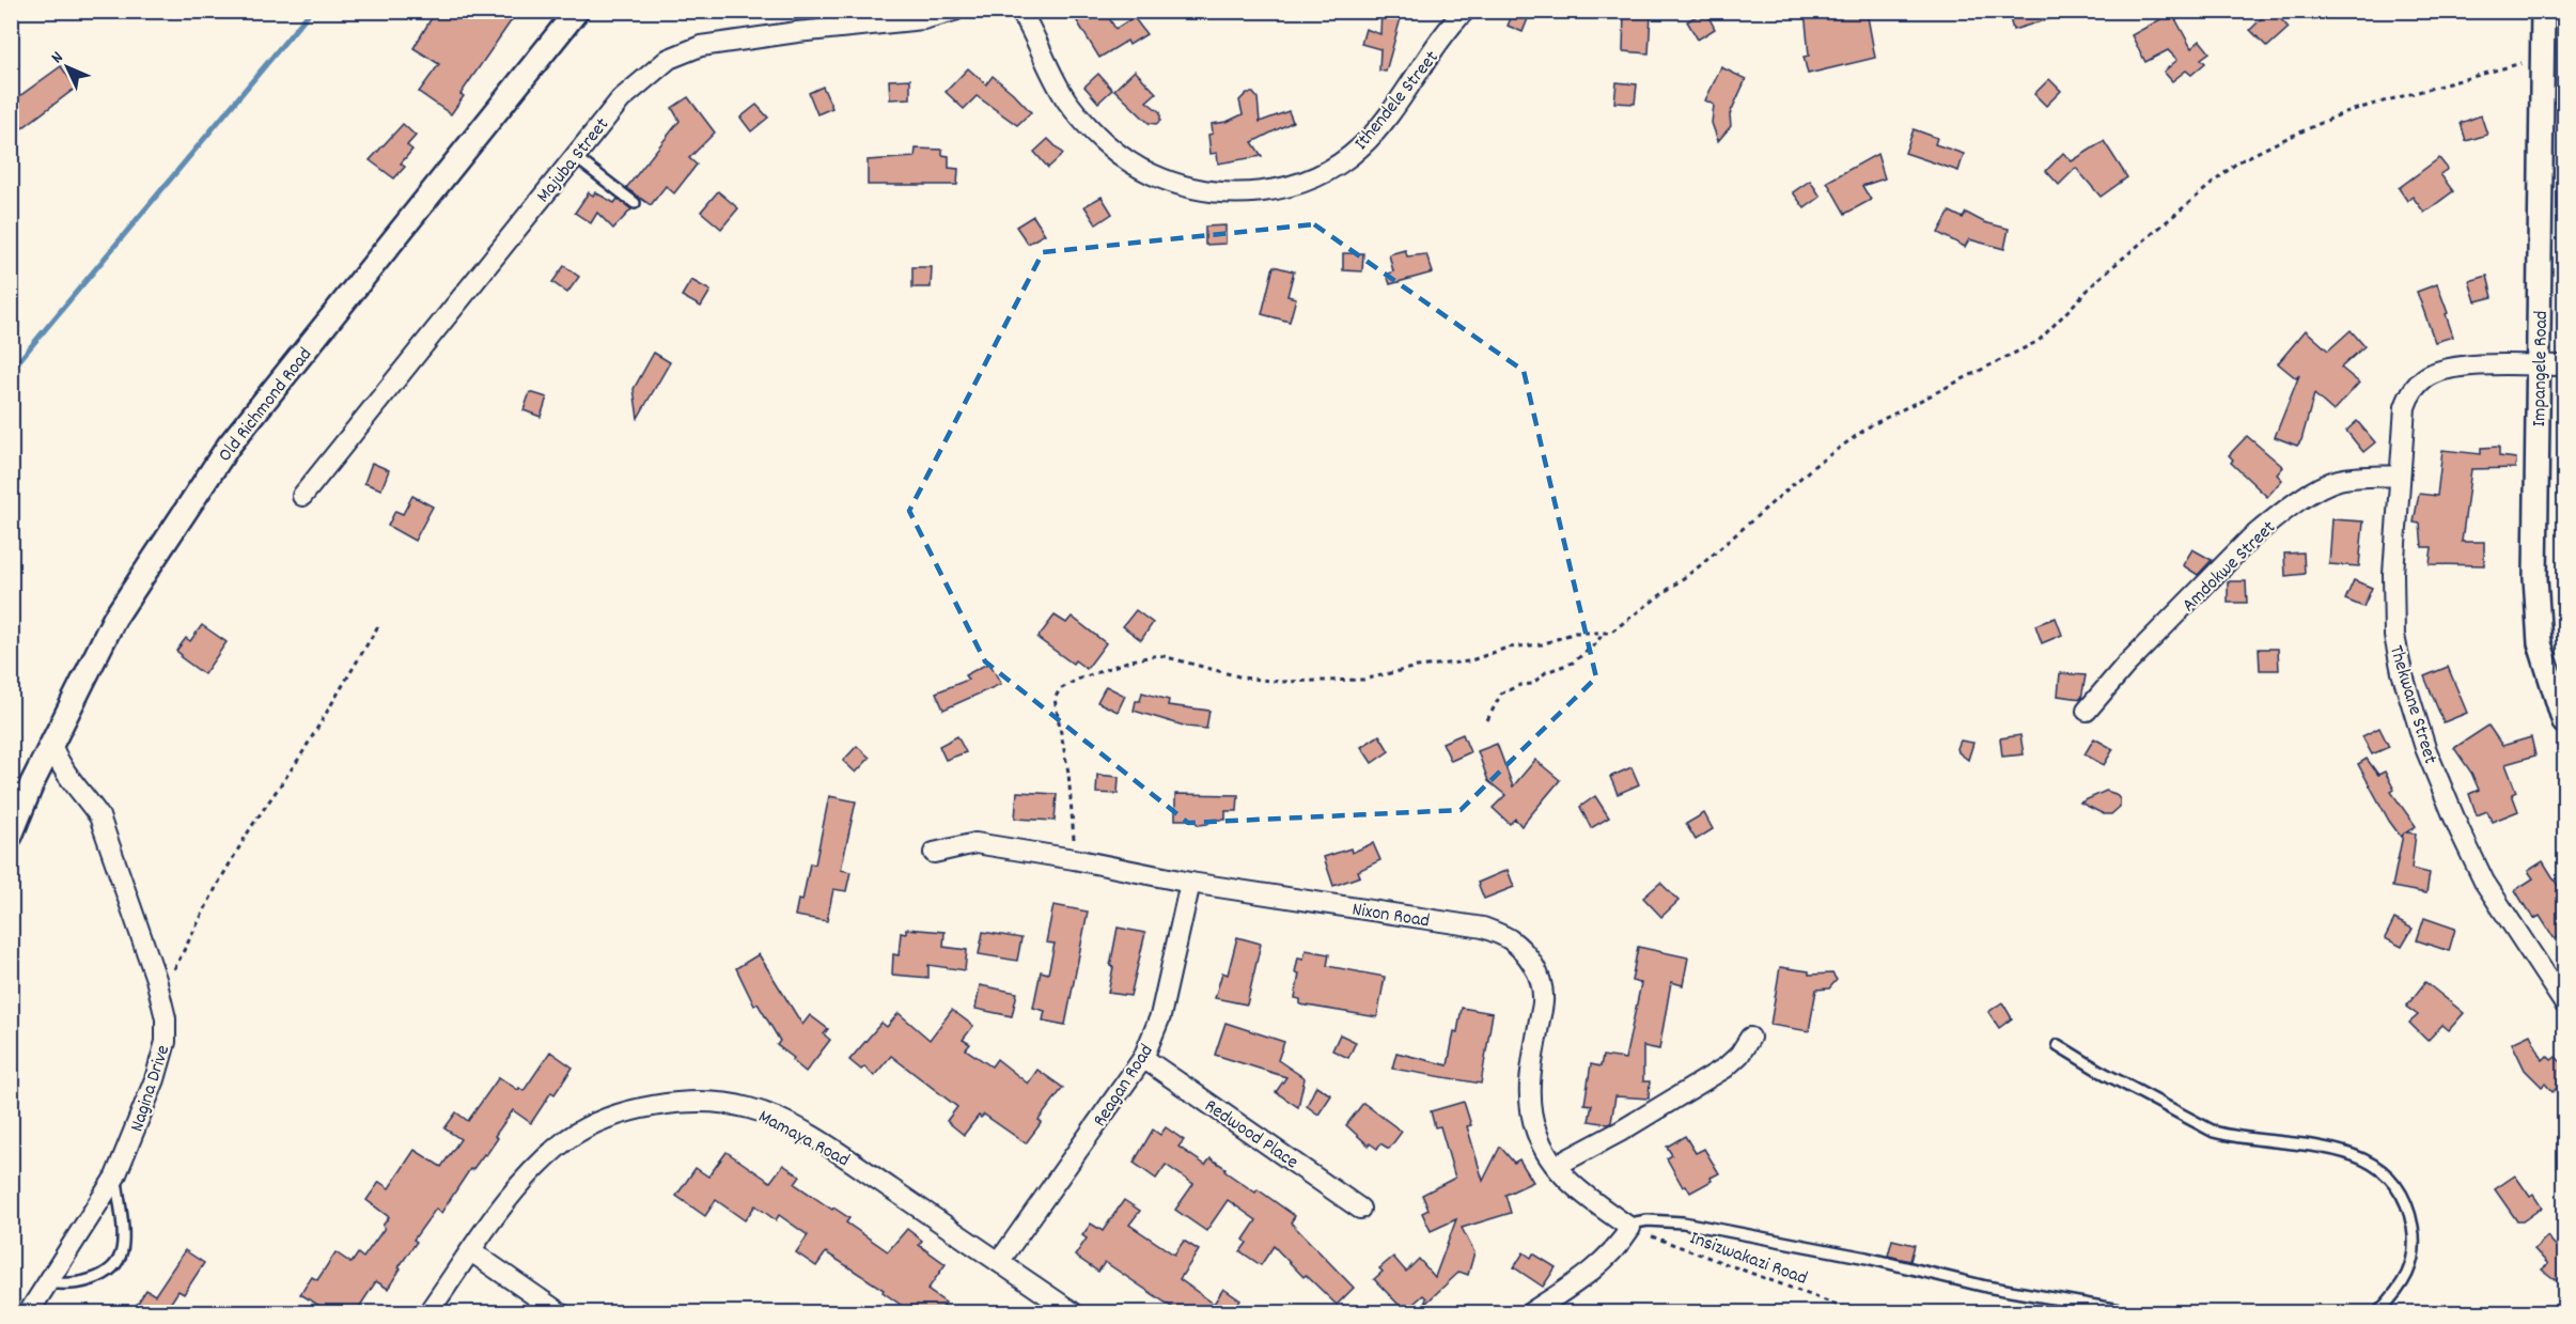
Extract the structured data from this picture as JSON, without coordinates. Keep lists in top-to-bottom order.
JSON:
{
  "streets": {
    "street": [
      "Ithendele Street",
      "Majuba Street",
      "Impangele Road",
      "Old Richmond Road",
      "Amdokwe Street",
      "Thekwane Street",
      "Nixon Road",
      "Reagan Road",
      "Nagina Drive",
      "Redwood Place",
      "Mamaya Road"
    ],
    "path": ["Insizwakazi Road"]
  },
  "crossings": [
    ["Impangele Road", "Thekwane Street"],
    ["Old Richmond Road", "Nagina Drive"],
    ["Amdokwe Street", "Thekwane Street"],
    ["Nixon Road", "Reagan Road"],
    ["Nixon Road", "Insizwakazi Road"],
    ["Reagan Road", "Redwood Place"],
    ["Reagan Road", "Mamaya Road"]
  ],
  "north": "top left"
}
